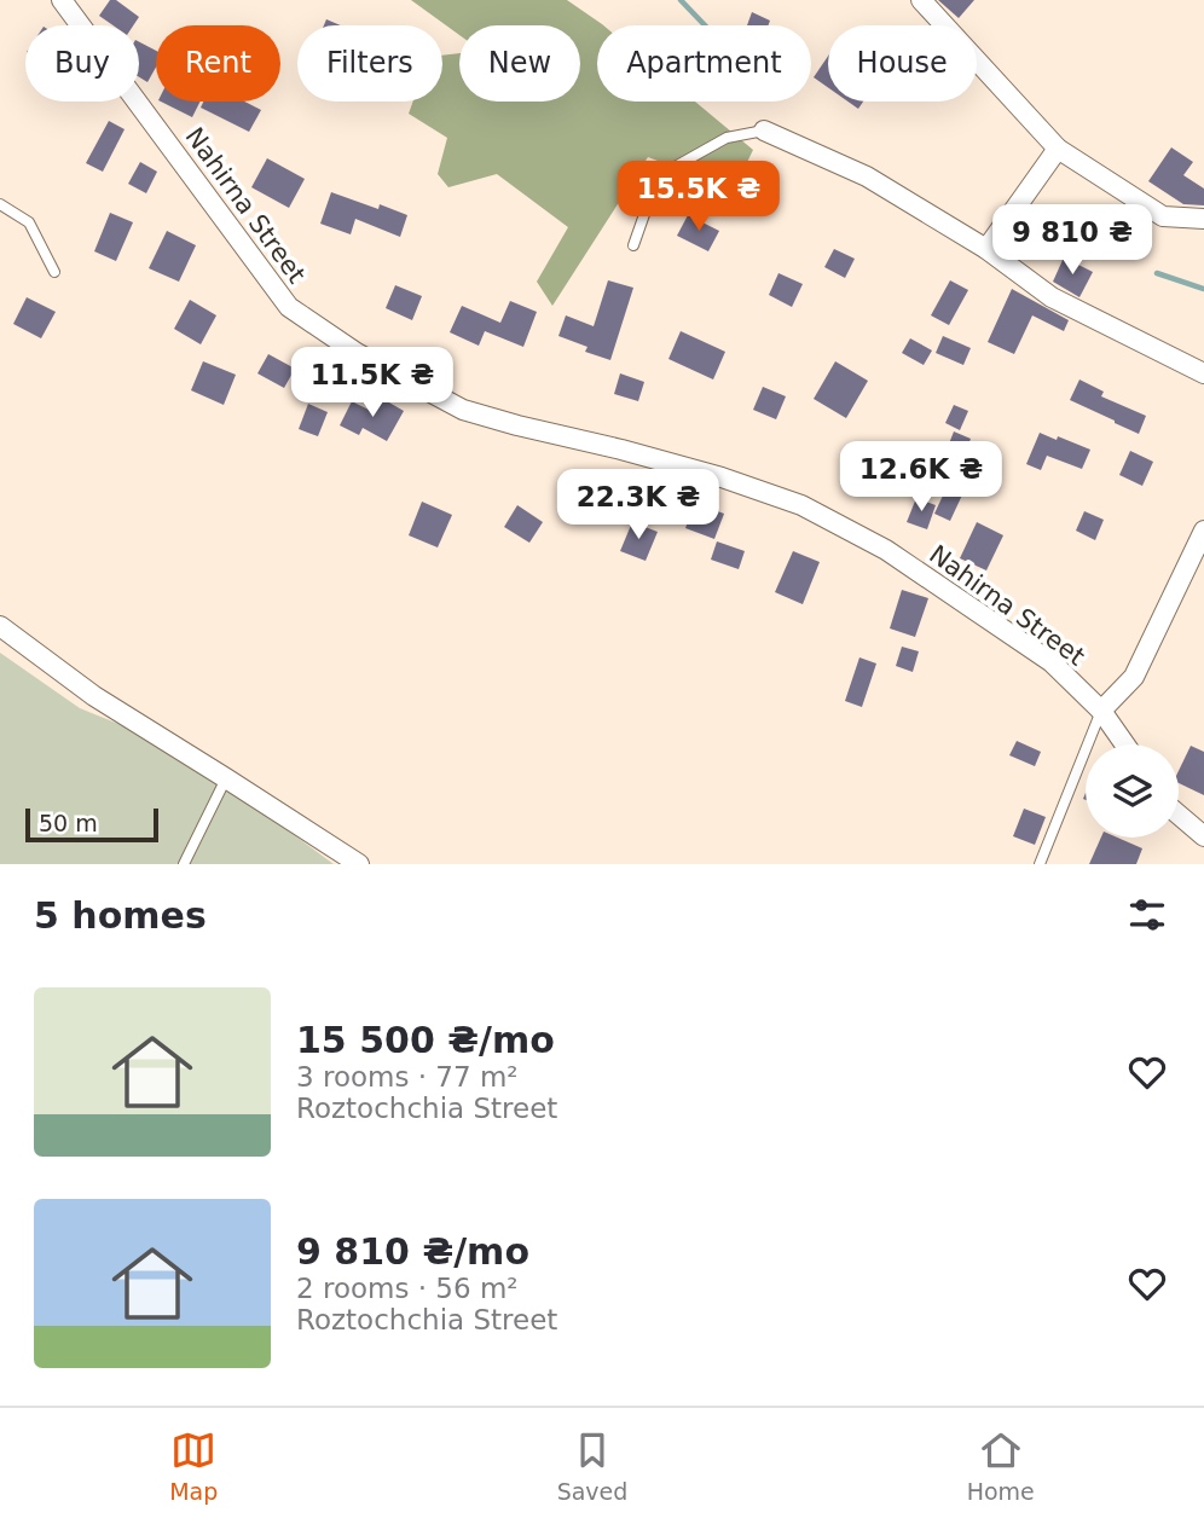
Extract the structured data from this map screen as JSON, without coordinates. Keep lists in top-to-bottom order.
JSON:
{
  "streets": {
    "street": ["Nahirna Street"]
  },
  "scale_bar": "50 m",
  "page": {
    "chip": [
      "Buy",
      "Rent",
      "Filters",
      "New",
      "Apartment",
      "House"
    ],
    "price": [
      "15.5K ₴",
      "9 810 ₴",
      "11.5K ₴",
      "12.6K ₴",
      "22.3K ₴"
    ],
    "scale": "50 m",
    "heading": "5 homes",
    "list": [
      {
        "name": "15 500 ₴/mo",
        "note": "3 rooms · 77 m² · Roztochchia Street"
      },
      {
        "name": "9 810 ₴/mo",
        "note": "2 rooms · 56 m² · Roztochchia Street"
      }
    ],
    "tabs": ["Map", "Saved", "Home"]
  }
}
